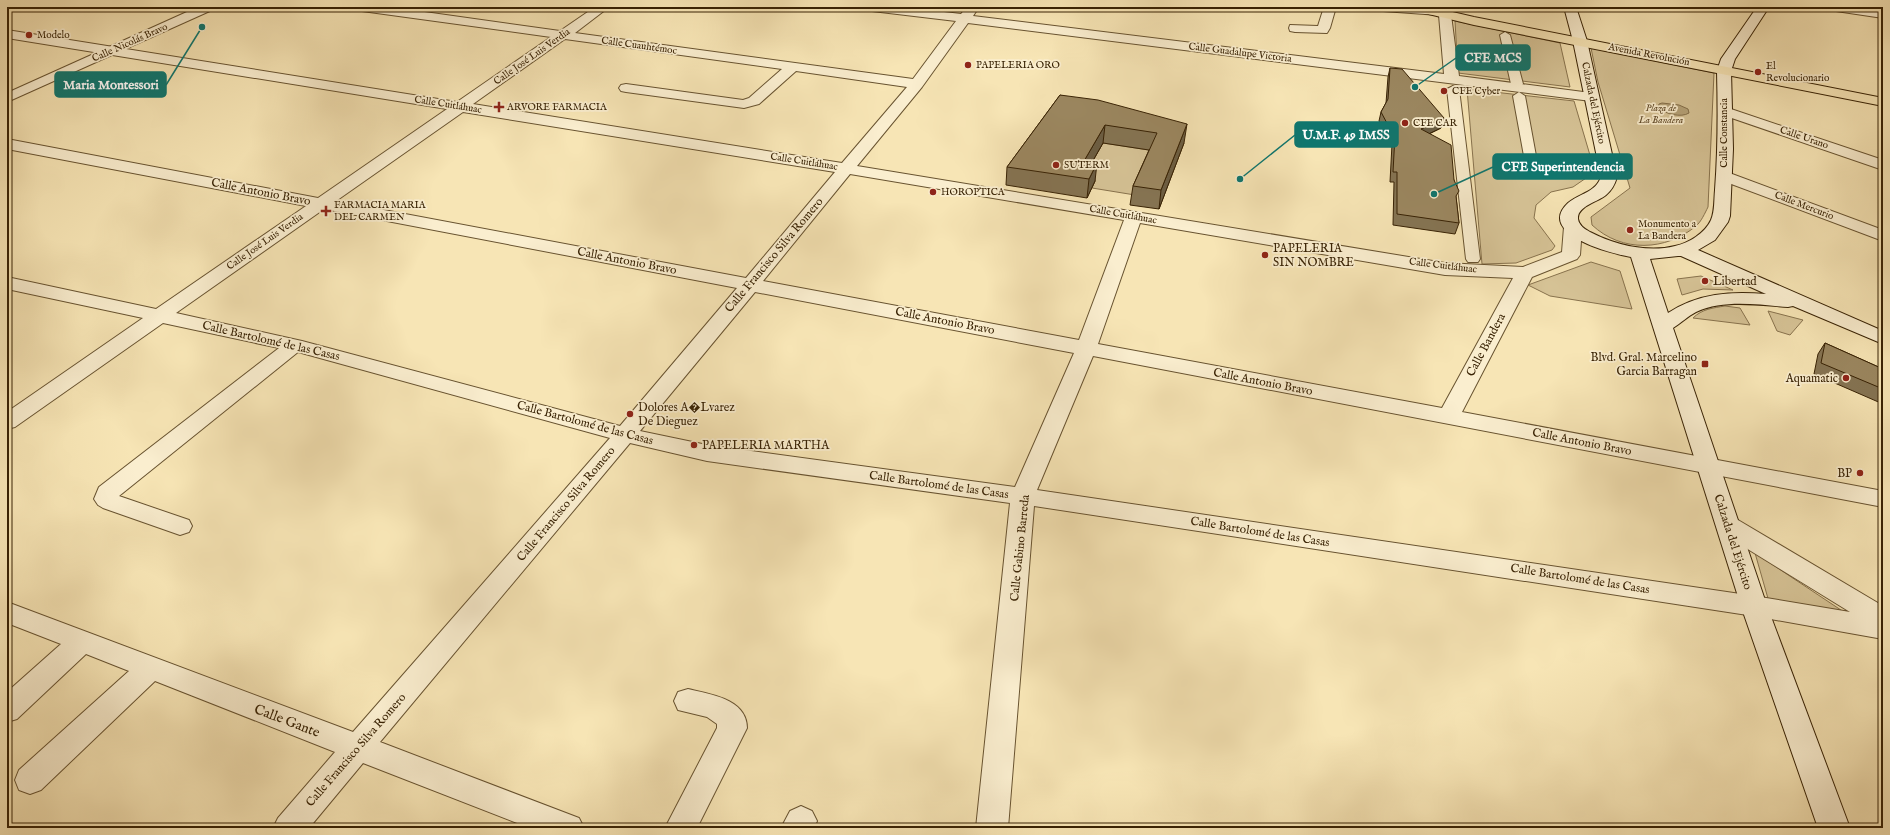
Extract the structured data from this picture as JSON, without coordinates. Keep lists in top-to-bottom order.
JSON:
{
  "streets": {
    "main road": ["Avenida Revolución"],
    "street": [
      "Calle Nicolás Bravo",
      "Calle Cuauhtémoc",
      "Calle Guadalupe Victoria",
      "Calle José Luis Verdia",
      "Calzada del Ejército",
      "Calle Cuitláhuac",
      "Calle Constancia",
      "Calle Urano",
      "Calle Antonio Bravo",
      "Calle Mercurio",
      "Calle Francisco Silva Romero",
      "Calle Bartolomé de las Casas",
      "Calle Bandera",
      "Calle Gabino Barreda",
      "Calle Gante"
    ]
  },
  "crossings": [
    ["Calle Nicolás Bravo", "Calle Cuitláhuac"],
    ["Calle Cuauhtémoc", "Calle José Luis Verdia"],
    ["Calle Cuauhtémoc", "Calle Francisco Silva Romero"],
    ["Calle Guadalupe Victoria", "Calzada del Ejército"],
    ["Calle Guadalupe Victoria", "Calle Francisco Silva Romero"],
    ["Avenida Revolución", "Calzada del Ejército"],
    ["Avenida Revolución", "Calle Constancia"],
    ["Calle José Luis Verdia", "Calle Cuitláhuac"],
    ["Calle José Luis Verdia", "Calle Antonio Bravo"],
    ["Calle José Luis Verdia", "Calle Bartolomé de las Casas"],
    ["Calzada del Ejército", "Calle Cuitláhuac"],
    ["Calzada del Ejército", "Calle Antonio Bravo"],
    ["Calzada del Ejército", "Calle Bartolomé de las Casas"],
    ["Calle Cuitláhuac", "Calle Francisco Silva Romero"],
    ["Calle Cuitláhuac", "Calle Bandera"],
    ["Calle Cuitláhuac", "Calle Gabino Barreda"],
    ["Calle Constancia", "Calle Urano"],
    ["Calle Constancia", "Calle Mercurio"],
    ["Calle Antonio Bravo", "Calle Francisco Silva Romero"],
    ["Calle Antonio Bravo", "Calle Bandera"],
    ["Calle Antonio Bravo", "Calle Gabino Barreda"],
    ["Calle Francisco Silva Romero", "Calle Bartolomé de las Casas"],
    ["Calle Francisco Silva Romero", "Calle Gante"],
    ["Calle Bartolomé de las Casas", "Calle Gabino Barreda"]
  ],
  "parks": ["Plaza de La Bandera"],
  "places": {
    "other": [
      "Maria Montessori",
      "Modelo",
      "PAPELERIA ORO",
      "El Revolucionario",
      "CFE MCS",
      "CFE Cyber",
      "CFE CAR",
      "SUTERM",
      "U.M.F. 49 IMSS",
      "HOROPTICA",
      "CFE Superintendencia",
      "Monumento a La Bandera",
      "PAPELERIA SIN NOMBRE",
      "Libertad",
      "Aquamatic",
      "Dolores A�Lvarez De Dieguez",
      "PAPELERIA MARTHA",
      "BP"
    ],
    "health": ["ARVORE FARMACIA", "FARMACIA MARIA DEL CARMEN"],
    "transit": ["Blvd. Gral. Marcelino Garcia Barragan"]
  }
}
